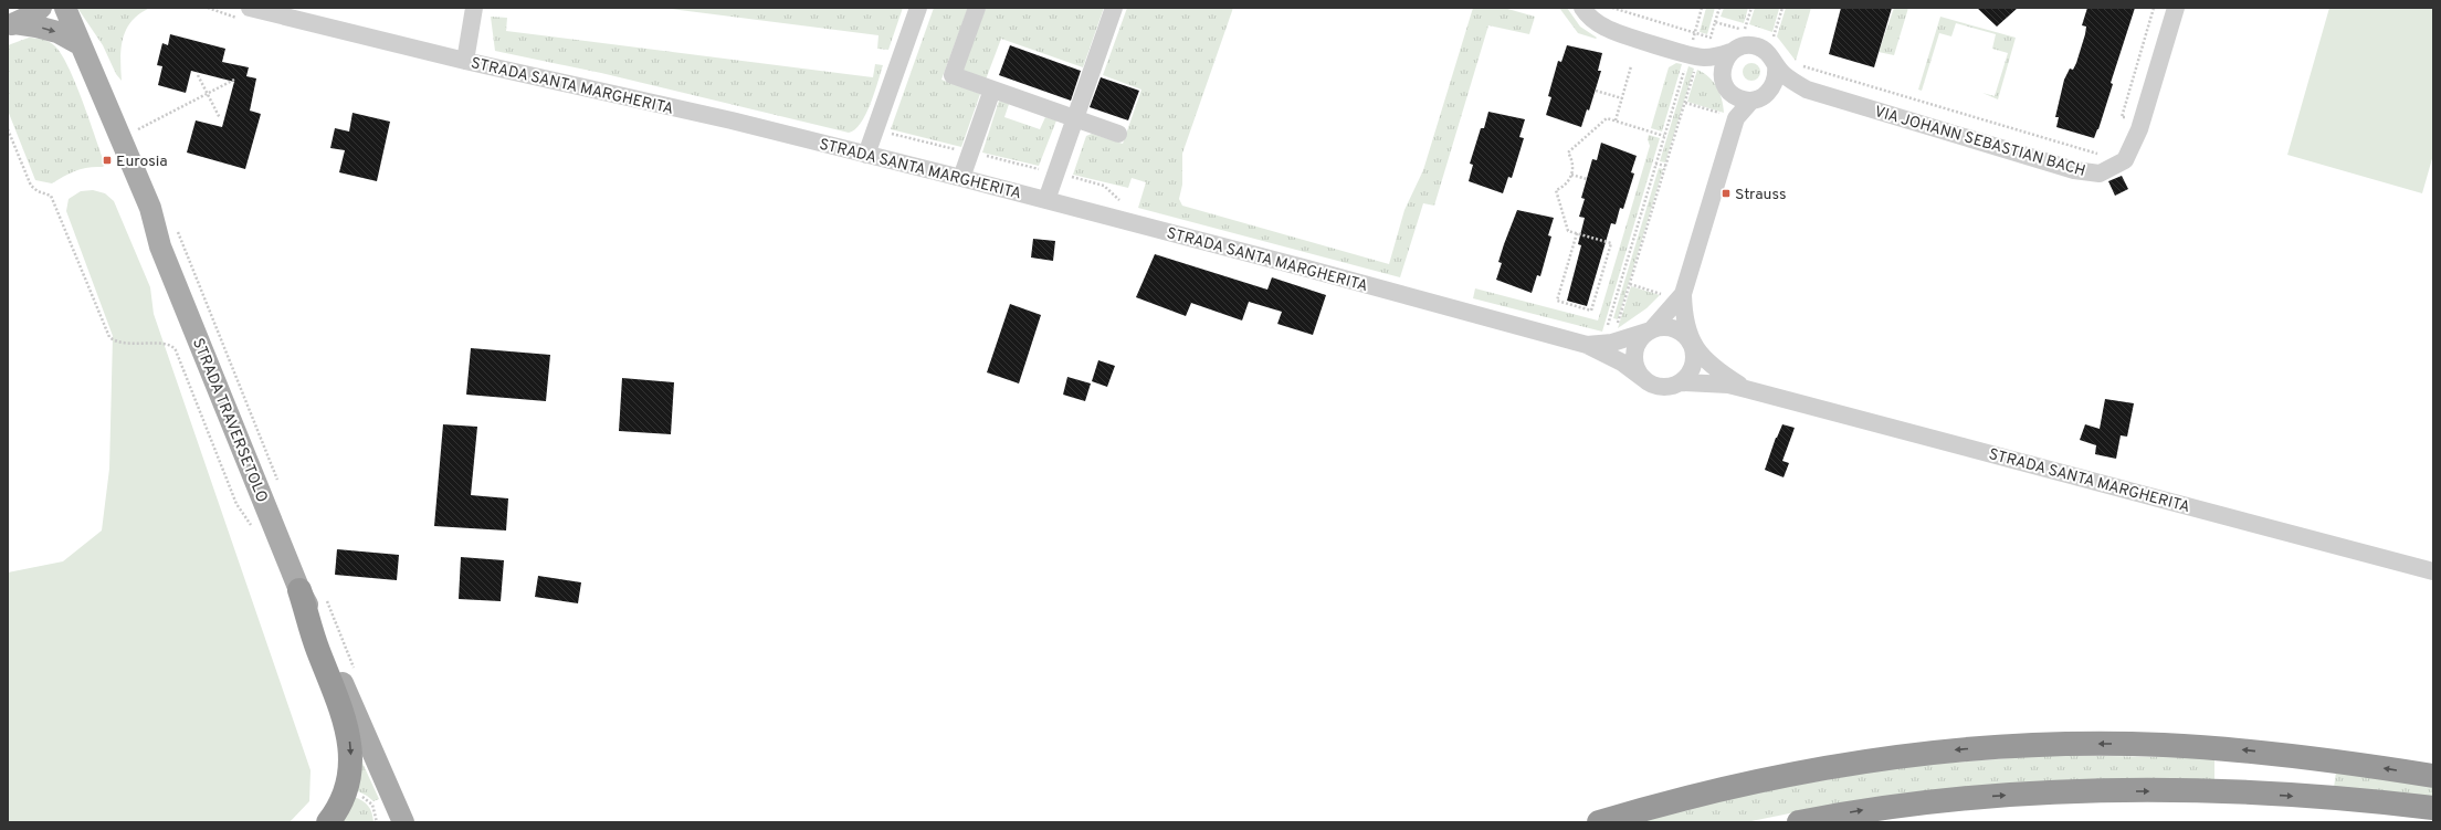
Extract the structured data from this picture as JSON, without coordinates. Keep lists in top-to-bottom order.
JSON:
{
  "streets": {
    "main road": ["STRADA TRAVERSETOLO"],
    "street": ["STRADA SANTA MARGHERITA", "VIA JOHANN SEBASTIAN BACH"]
  },
  "places": {
    "transit": ["Eurosia", "Strauss"]
  }
}
